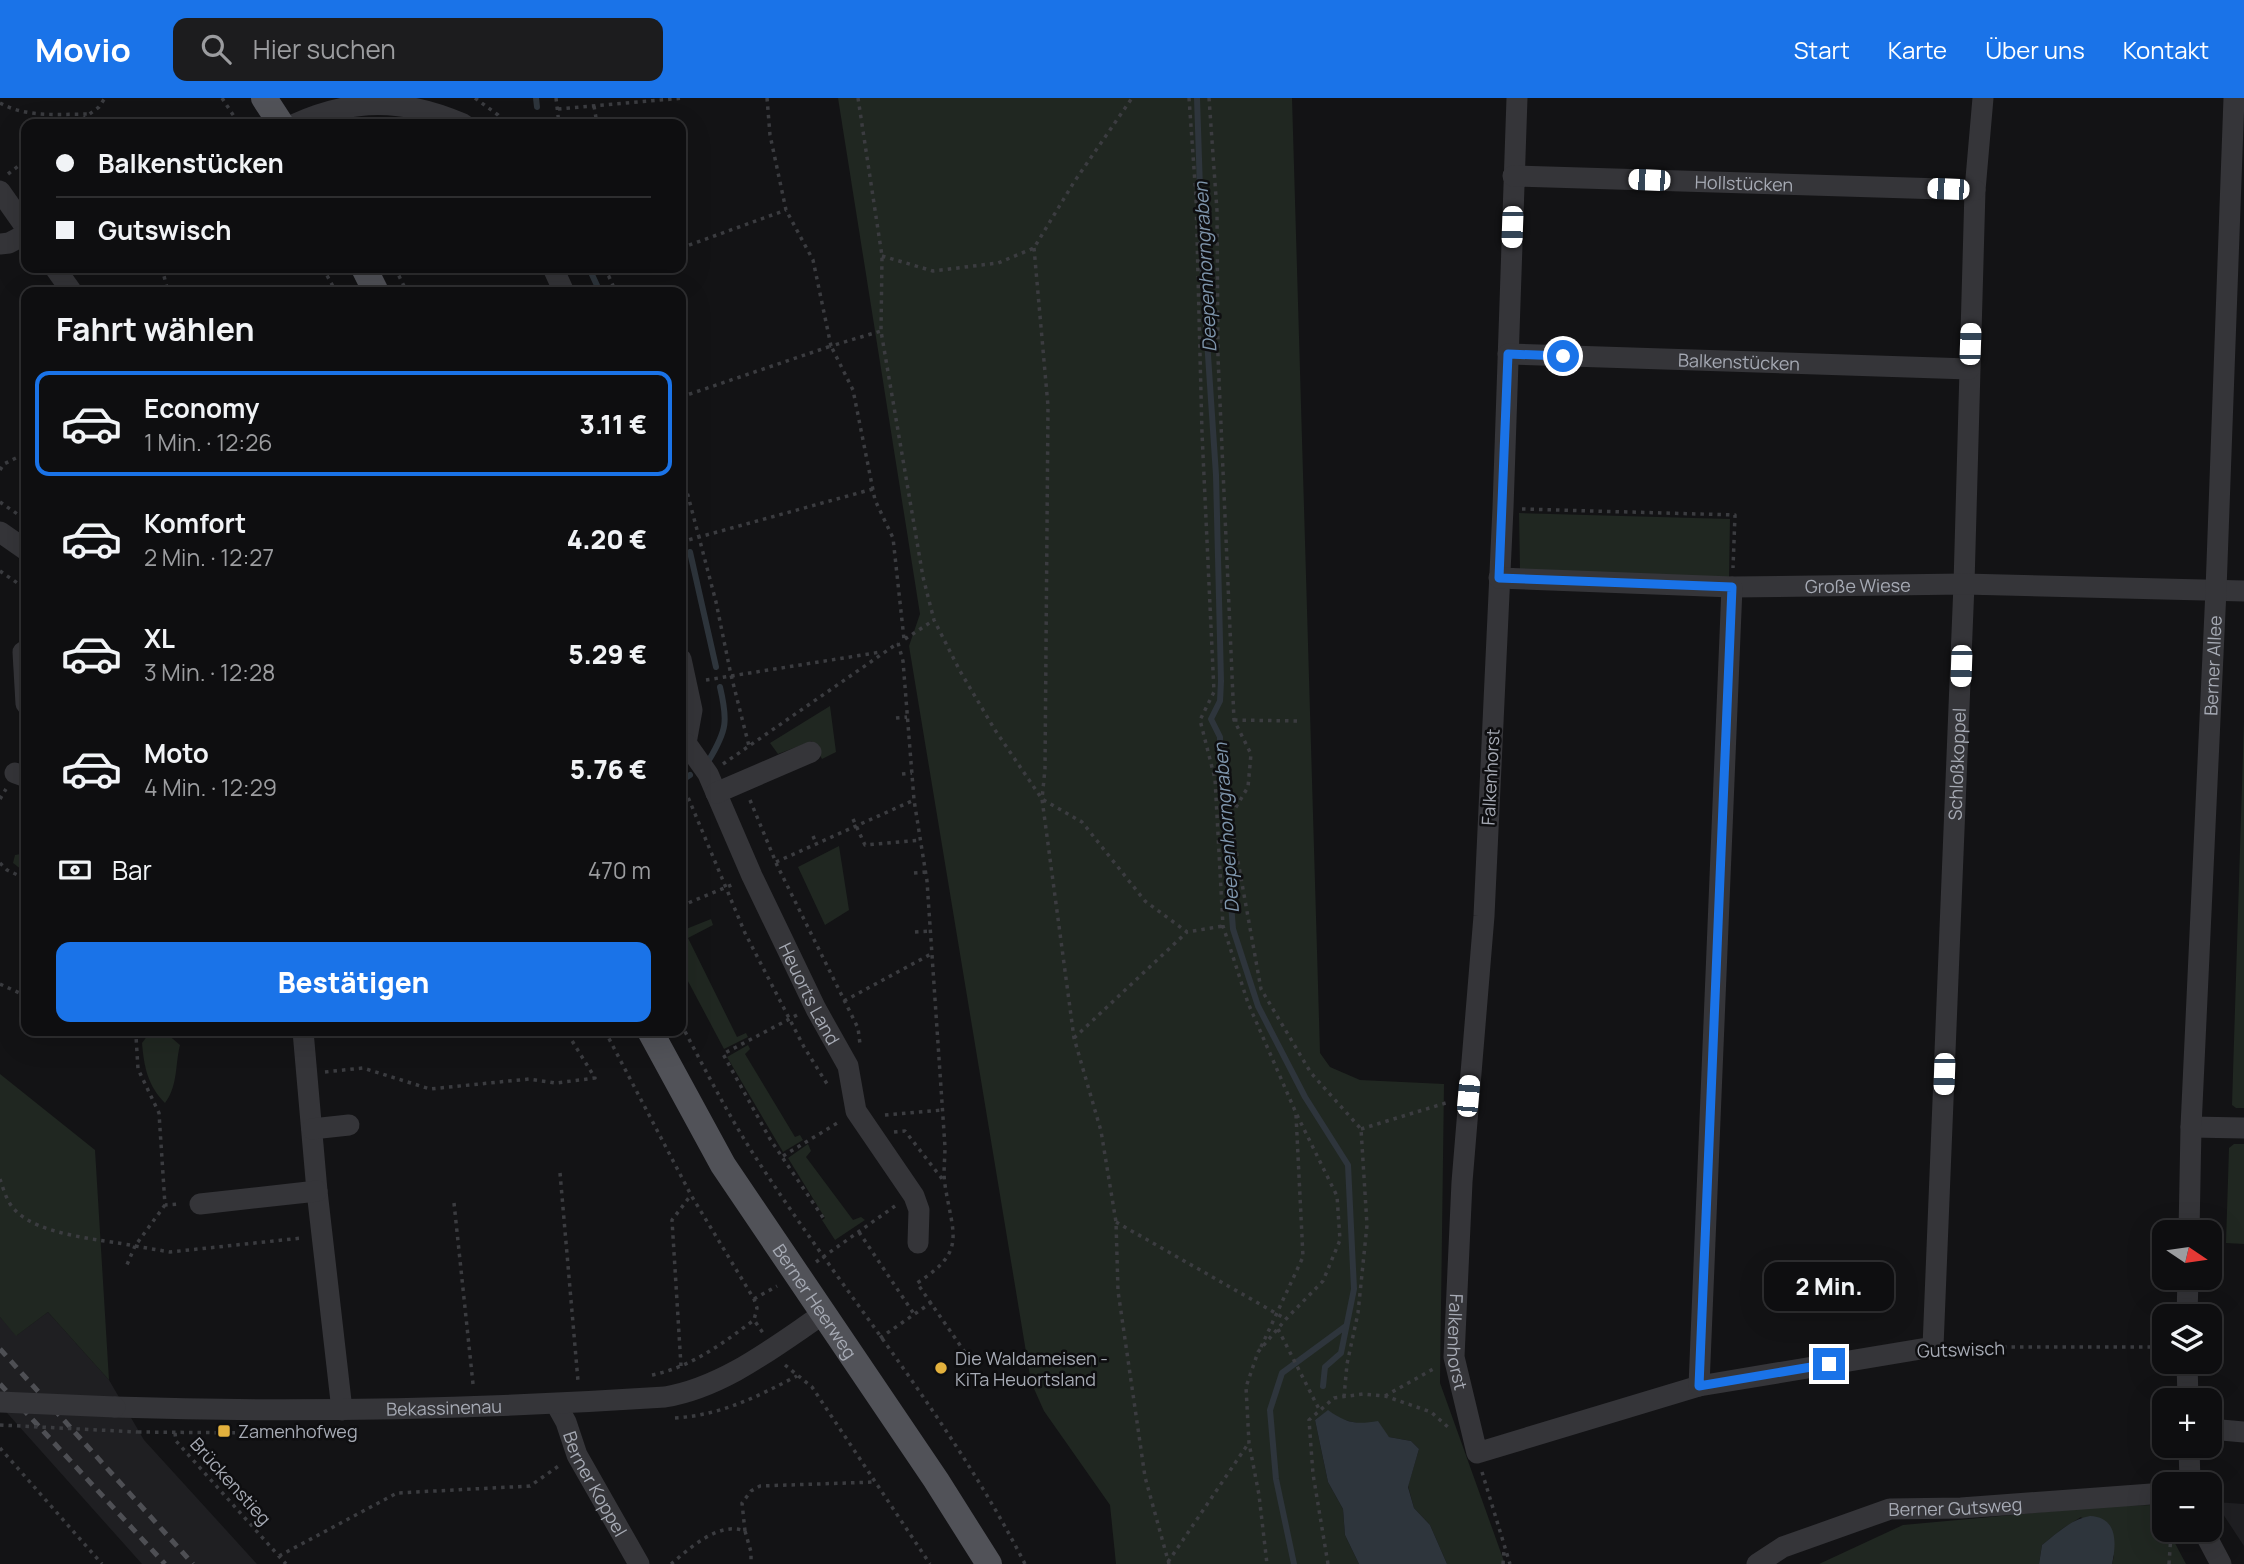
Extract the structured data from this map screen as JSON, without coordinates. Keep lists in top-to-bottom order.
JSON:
{
  "streets": {
    "main road": ["Berner Heerweg"],
    "street": [
      "Hollstücken",
      "Balkenstücken",
      "Große Wiese",
      "Berner Allee",
      "Schloßkoppel",
      "Falkenhorst",
      "Heuorts Land",
      "Gutswisch",
      "Bekassinenau",
      "Berner Koppel",
      "Berner Gutsweg"
    ],
    "path": ["Brückenstieg"]
  },
  "crossings": [
    ["Hollstücken", "Schloßkoppel"],
    ["Hollstücken", "Falkenhorst"],
    ["Balkenstücken", "Schloßkoppel"],
    ["Balkenstücken", "Falkenhorst"],
    ["Große Wiese", "Berner Allee"],
    ["Große Wiese", "Schloßkoppel"],
    ["Große Wiese", "Falkenhorst"],
    ["Schloßkoppel", "Gutswisch"],
    ["Falkenhorst", "Gutswisch"],
    ["Berner Heerweg", "Bekassinenau"],
    ["Bekassinenau", "Brückenstieg"],
    ["Bekassinenau", "Berner Koppel"]
  ],
  "water": ["Deepenhorngraben"],
  "places": {
    "other": ["Die Waldameisen - KiTa Heuortsland"],
    "transit": ["Zamenhofweg"]
  },
  "north": "right",
  "page": {
    "header": "Movio",
    "search": "Hier suchen",
    "nav": [
      "Start",
      "Karte",
      "Über uns",
      "Kontakt"
    ],
    "banner": ["Balkenstücken", "Gutswisch"],
    "heading": "Fahrt wählen",
    "list": [
      {
        "name": "Economy",
        "note": "1 Min. · 12:26",
        "value": "3.11 €"
      },
      {
        "name": "Komfort",
        "note": "2 Min. · 12:27",
        "value": "4.20 €"
      },
      {
        "name": "XL",
        "note": "3 Min. · 12:28",
        "value": "5.29 €"
      },
      {
        "name": "Moto",
        "note": "4 Min. · 12:29",
        "value": "5.76 €"
      }
    ],
    "pay": ["Bar", "470 m"],
    "buttons": "Bestätigen",
    "map_buttons": ["+", "−"],
    "bubble": "2 Min."
  }
}
